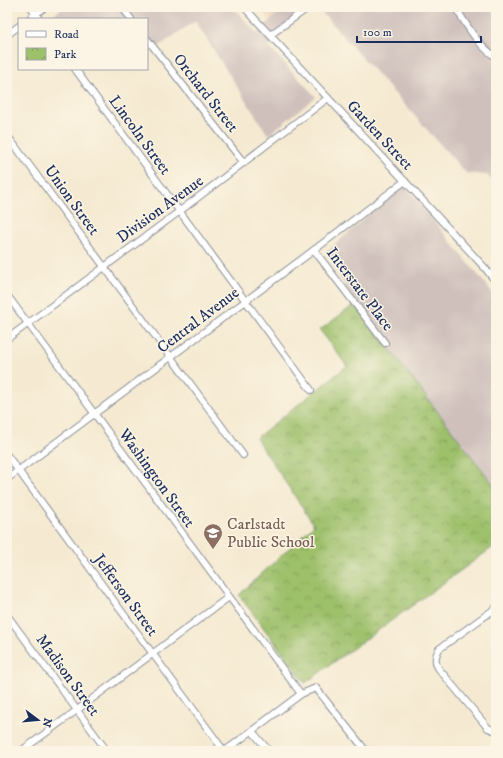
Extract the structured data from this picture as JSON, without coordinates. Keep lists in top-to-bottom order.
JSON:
{
  "streets": {
    "street": [
      "Orchard Street",
      "Lincoln Street",
      "Garden Street",
      "Union Street",
      "Division Avenue",
      "Interstate Place",
      "Central Avenue",
      "Washington Street",
      "Jefferson Street",
      "Madison Street"
    ]
  },
  "crossings": [
    ["Orchard Street", "Division Avenue"],
    ["Lincoln Street", "Division Avenue"],
    ["Lincoln Street", "Central Avenue"],
    ["Garden Street", "Division Avenue"],
    ["Garden Street", "Central Avenue"],
    ["Union Street", "Division Avenue"],
    ["Union Street", "Central Avenue"],
    ["Division Avenue", "Washington Street"],
    ["Interstate Place", "Central Avenue"],
    ["Central Avenue", "Washington Street"],
    ["Central Avenue", "Jefferson Street"]
  ],
  "places": {
    "school or university": ["Carlstadt Public School"]
  },
  "legend": ["Road", "Park"],
  "scale_bar": "100 m",
  "north": "right"
}
